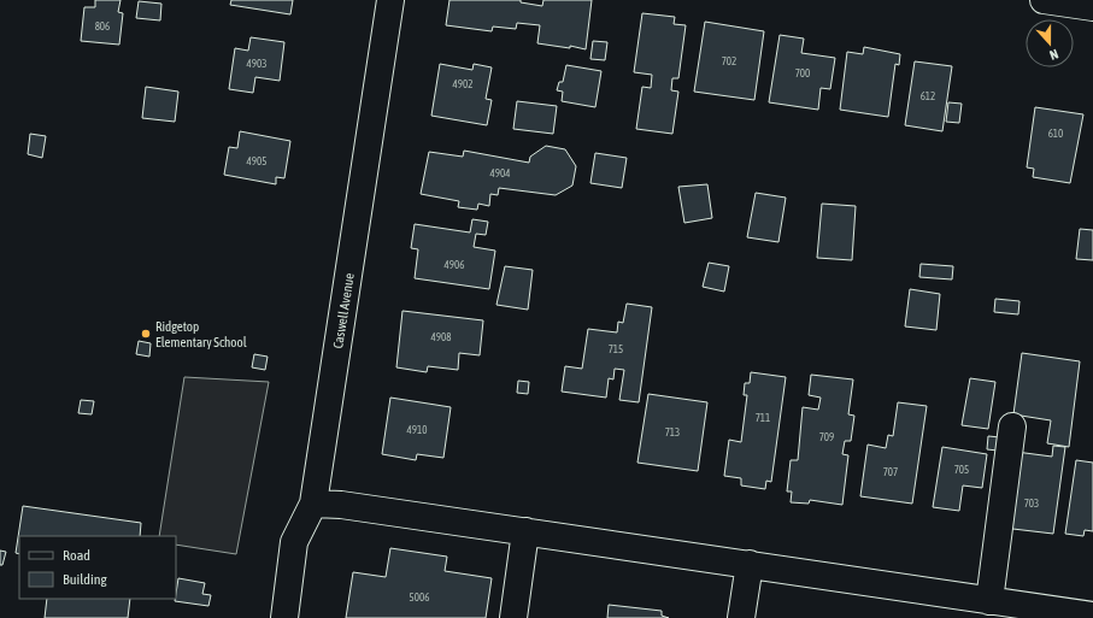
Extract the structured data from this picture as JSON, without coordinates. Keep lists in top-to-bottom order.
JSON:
{
  "streets": {
    "street": ["Caswell Avenue"]
  },
  "places": ["Ridgetop Elementary School"],
  "house_numbers": [
    "806",
    "702",
    "4903",
    "700",
    "4902",
    "612",
    "610",
    "4905",
    "4904",
    "4906",
    "4908",
    "715",
    "711",
    "4910",
    "713",
    "709",
    "705",
    "707",
    "703",
    "5006"
  ],
  "legend": ["Road", "Building"],
  "north": "bottom"
}
